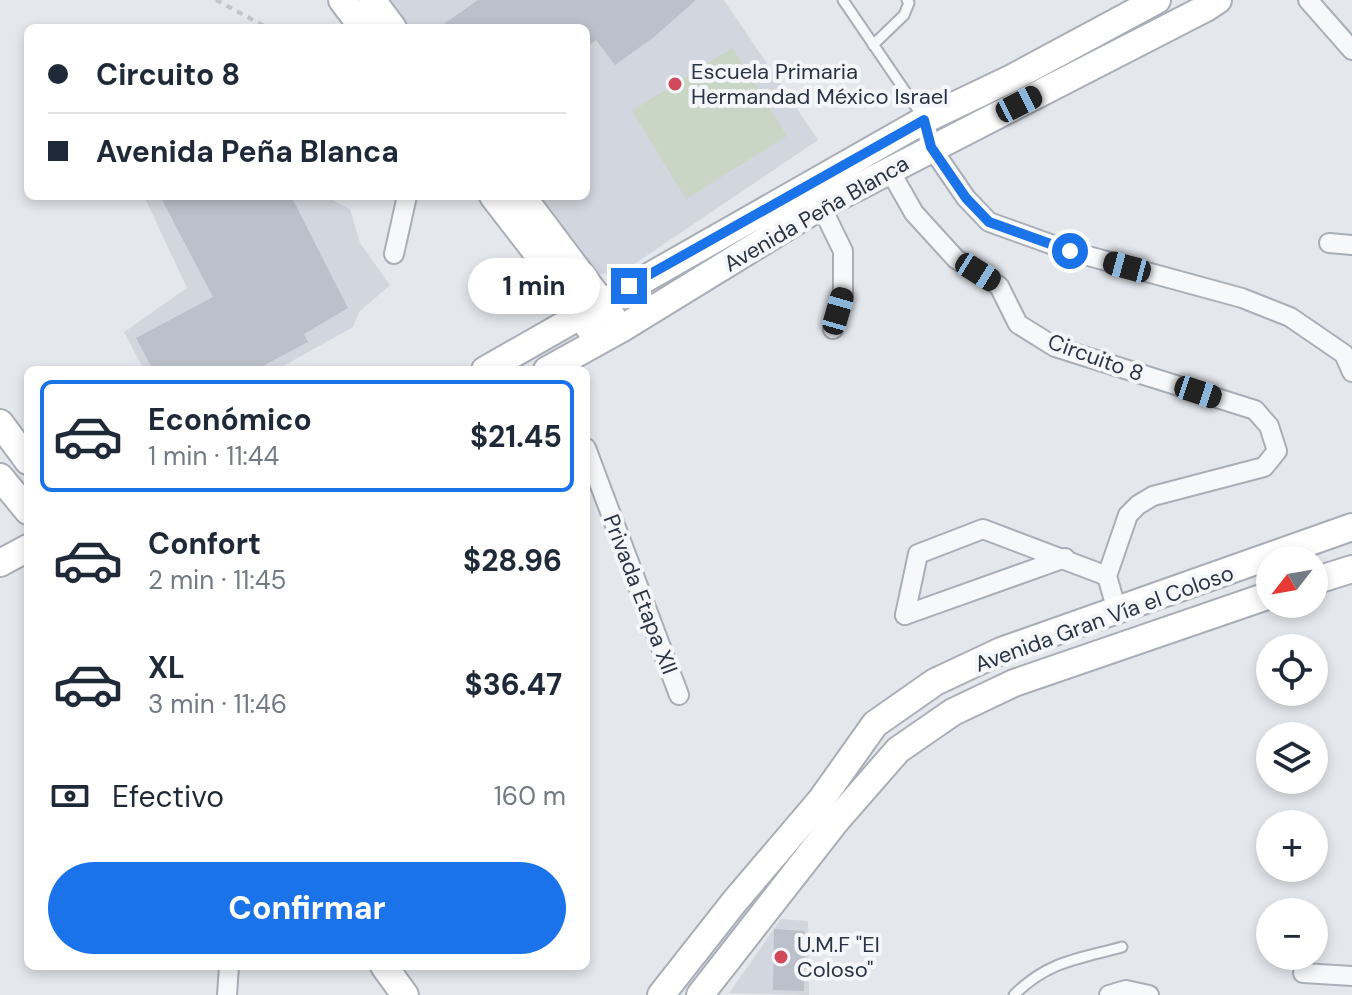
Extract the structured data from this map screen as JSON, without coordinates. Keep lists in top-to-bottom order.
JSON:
{
  "streets": {
    "main road": ["Avenida Peña Blanca", "Avenida Gran Vía el Coloso"],
    "street": ["Circuito 8", "Privada Etapa XII"]
  },
  "crossings": [
    ["Avenida Peña Blanca", "Circuito 8"]
  ],
  "places": ["Escuela Primaria Hermandad México Israel", "U.M.F \"El Coloso\""],
  "north": "bottom left",
  "page": {
    "banner": ["Circuito 8", "Avenida Peña Blanca"],
    "bubble": "1 min",
    "list": [
      {
        "name": "Económico",
        "note": "1 min · 11:44",
        "value": "$21.45"
      },
      {
        "name": "Confort",
        "note": "2 min · 11:45",
        "value": "$28.96"
      },
      {
        "name": "XL",
        "note": "3 min · 11:46",
        "value": "$36.47"
      }
    ],
    "map_buttons": ["+", "−"],
    "pay": ["Efectivo", "160 m"],
    "buttons": "Confirmar"
  }
}
